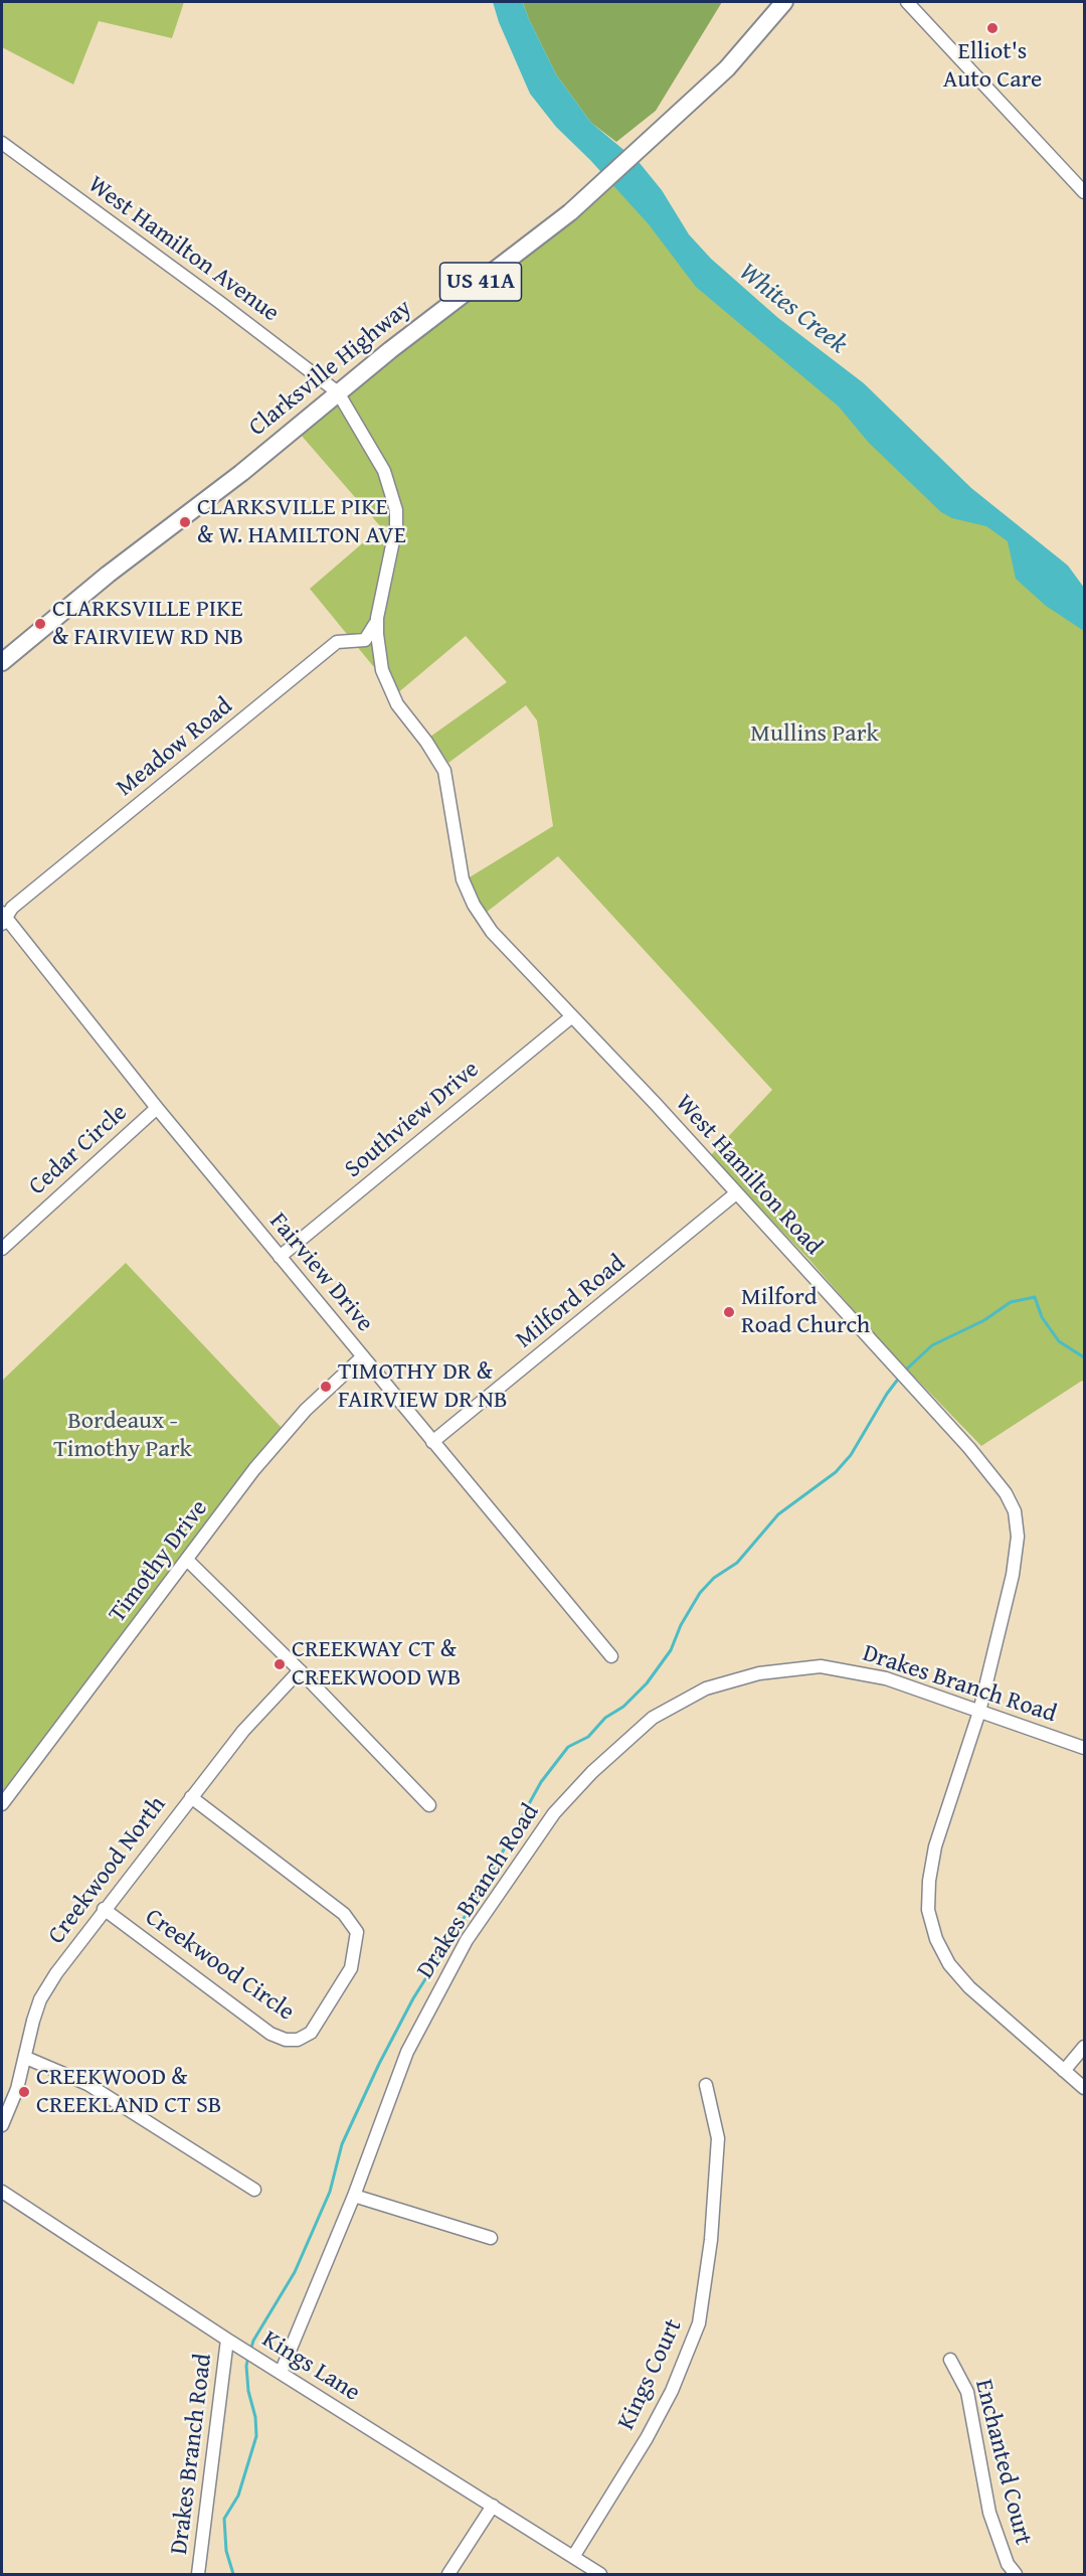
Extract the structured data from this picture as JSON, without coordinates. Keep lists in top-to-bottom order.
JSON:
{
  "streets": {
    "main road": ["US 41A", "Clarksville Highway"],
    "street": [
      "West Hamilton Avenue",
      "Meadow Road",
      "Southview Drive",
      "Cedar Circle",
      "West Hamilton Road",
      "Fairview Drive",
      "Milford Road",
      "Timothy Drive",
      "Drakes Branch Road",
      "Creekwood North",
      "Creekwood Circle",
      "Kings Lane",
      "Kings Court",
      "Enchanted Court"
    ]
  },
  "crossings": [
    ["West Hamilton Avenue", "Clarksville Highway"],
    ["West Hamilton Avenue", "West Hamilton Road"],
    ["Clarksville Highway", "West Hamilton Road"],
    ["Meadow Road", "West Hamilton Road"],
    ["Meadow Road", "Fairview Drive"],
    ["Southview Drive", "West Hamilton Road"],
    ["Southview Drive", "Fairview Drive"],
    ["Cedar Circle", "Fairview Drive"],
    ["West Hamilton Road", "Milford Road"],
    ["West Hamilton Road", "Drakes Branch Road"],
    ["Fairview Drive", "Milford Road"],
    ["Fairview Drive", "Timothy Drive"],
    ["Drakes Branch Road", "Kings Lane"],
    ["Creekwood North", "Creekwood Circle"],
    ["Kings Lane", "Kings Court"]
  ],
  "water": ["Whites Creek"],
  "parks": ["Mullins Park", "Bordeaux - Timothy Park"],
  "places": [
    "Elliot's Auto Care",
    "CLARKSVILLE PIKE & W. HAMILTON AVE",
    "CLARKSVILLE PIKE & FAIRVIEW RD NB",
    "Milford Road Church",
    "TIMOTHY DR & FAIRVIEW DR NB",
    "CREEKWAY CT & CREEKWOOD WB",
    "CREEKWOOD & CREEKLAND CT SB"
  ]
}
